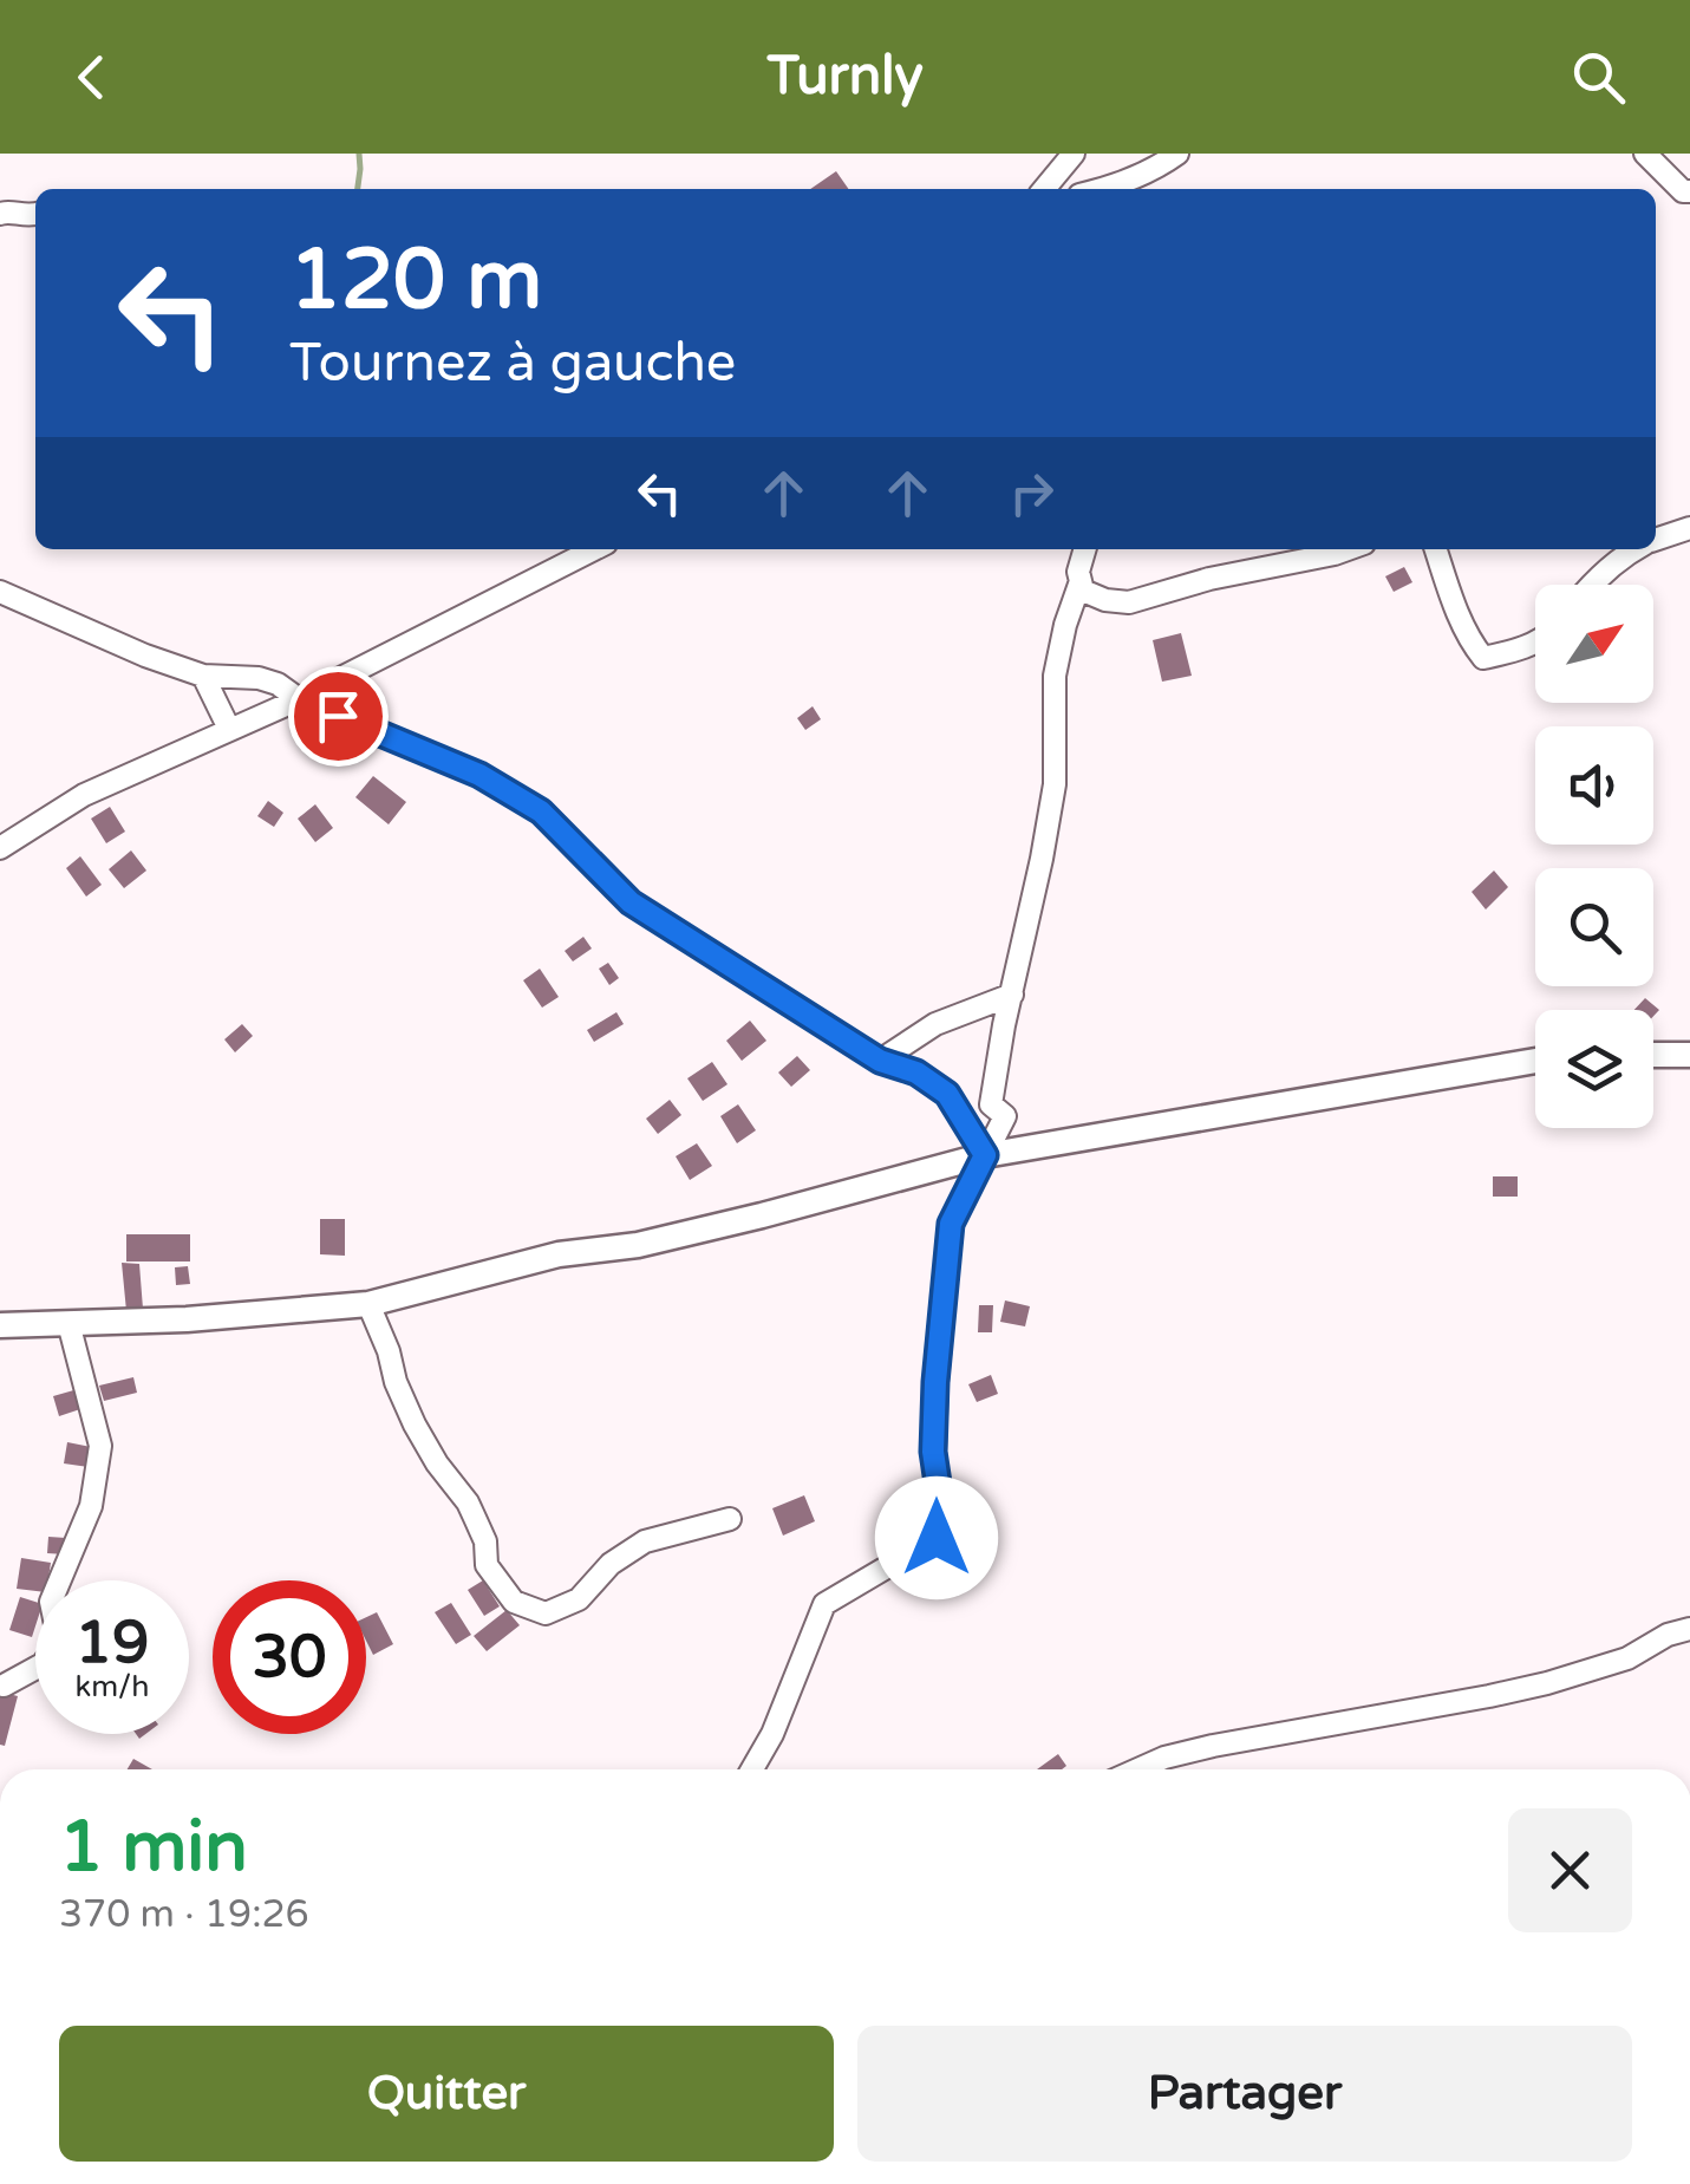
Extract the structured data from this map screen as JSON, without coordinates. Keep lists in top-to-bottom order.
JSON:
{
  "north": "top right",
  "page": {
    "header": "Turnly",
    "turn": ["120 m", "Tournez à gauche"],
    "speed": "19 km/h",
    "limit": "30",
    "heading": ["1 min", "370 m · 19:26"],
    "buttons": ["Quitter", "Partager"]
  }
}
